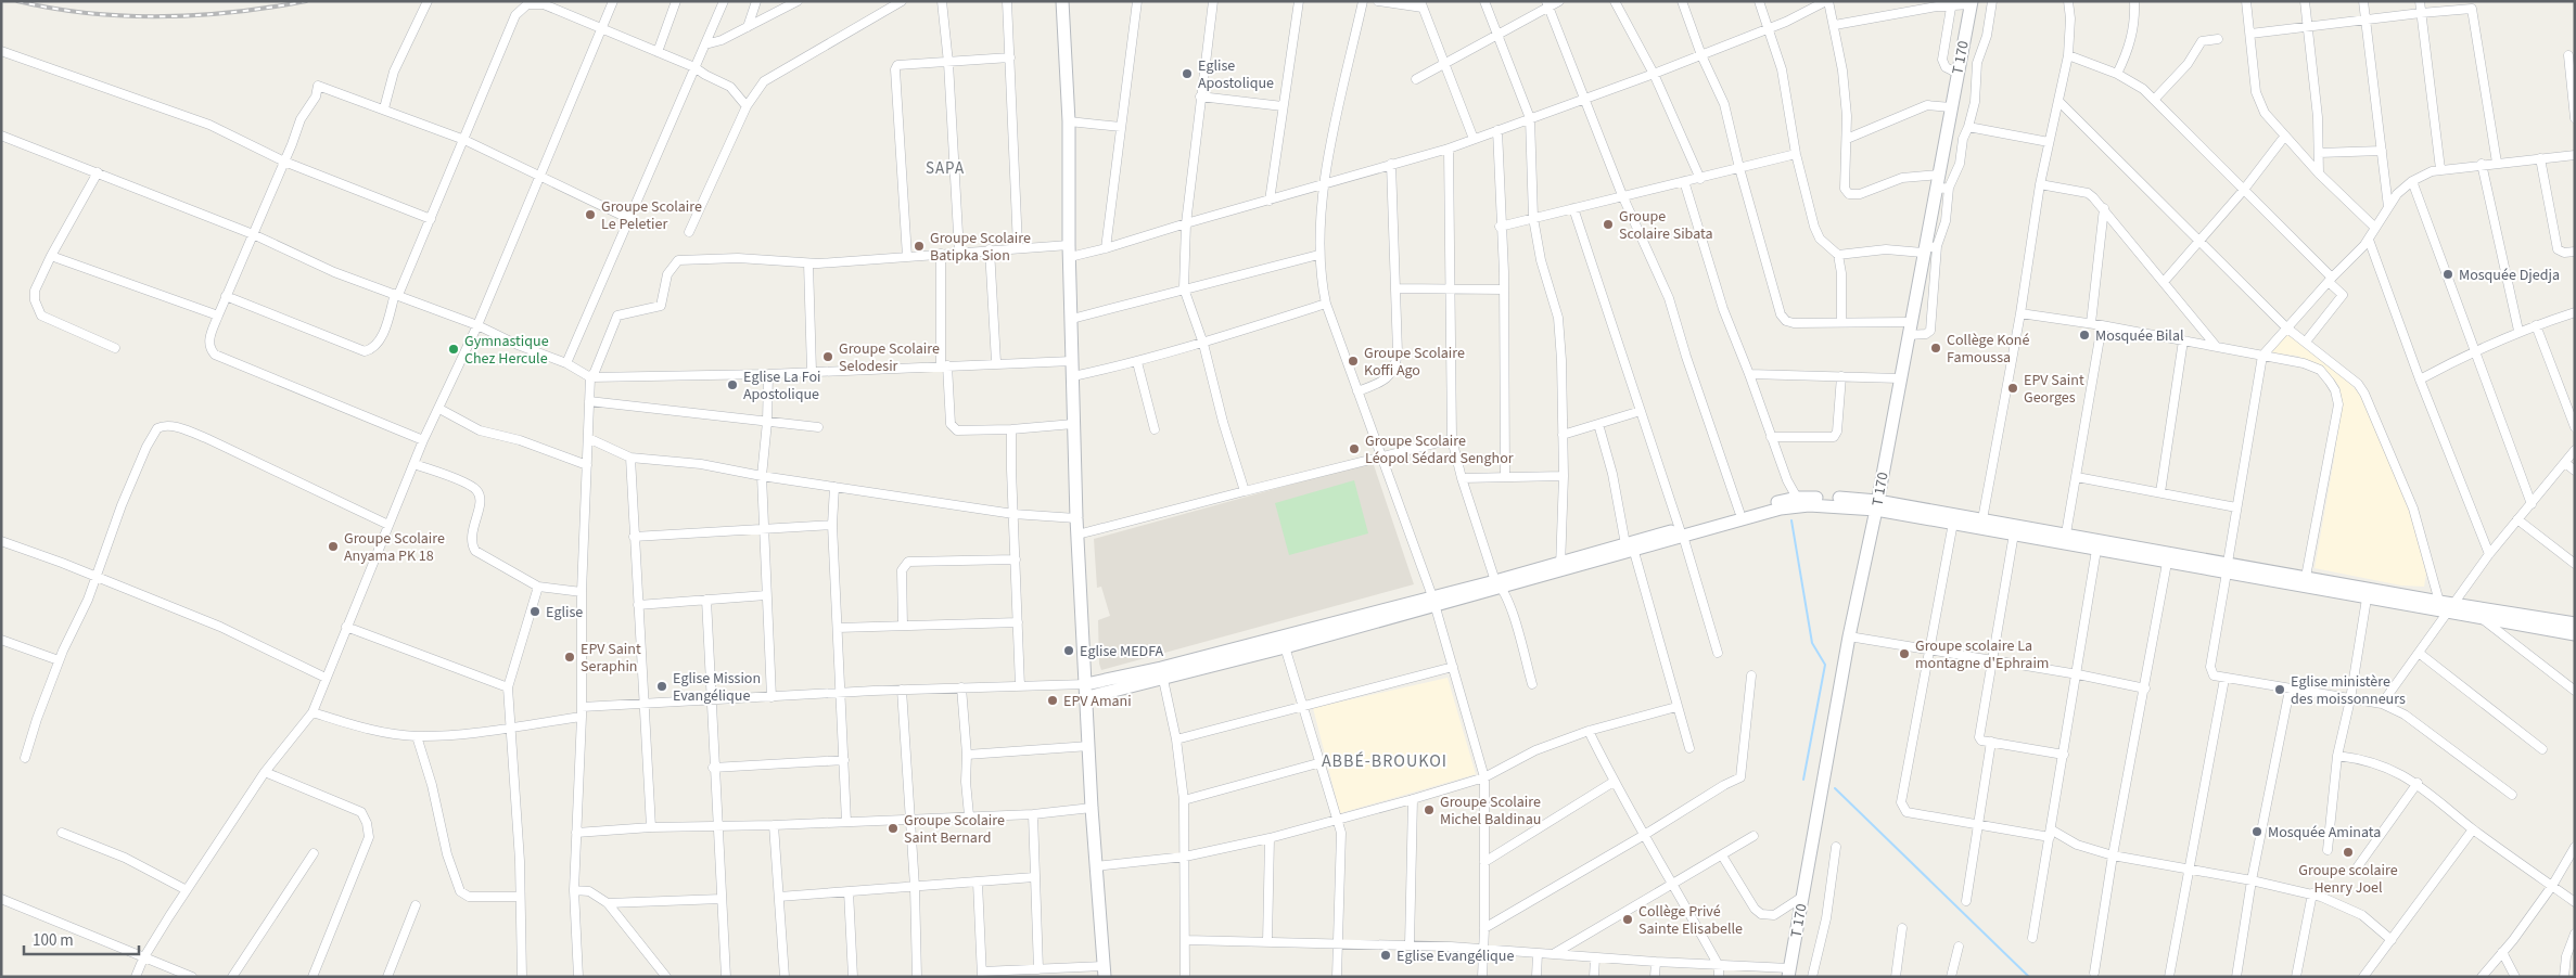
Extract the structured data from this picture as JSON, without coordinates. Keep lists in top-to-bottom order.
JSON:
{
  "streets": {
    "street": ["T 170"]
  },
  "districts": ["SAPA", "ABBÉ-BROUKOI"],
  "places": [
    "Eglise Apostolique",
    "Groupe Scolaire Le Peletier",
    "Groupe Scolaire Sibata",
    "Groupe Scolaire Batipka Sion",
    "Mosquée Djedja",
    "Mosquée Bilal",
    "Collège Koné Famoussa",
    "Gymnastique Chez Hercule",
    "Groupe Scolaire Selodesir",
    "Groupe Scolaire Koffi Ago",
    "Eglise La Foi Apostolique",
    "EPV Saint Georges",
    "Groupe Scolaire Léopol Sédard Senghor",
    "Groupe Scolaire Anyama PK 18",
    "Eglise",
    "Eglise MEDFA",
    "Groupe scolaire La montagne d'Ephraim",
    "EPV Saint Seraphin",
    "Eglise Mission Evangélique",
    "Eglise ministère des moissonneurs",
    "EPV Amani",
    "Groupe Scolaire Michel Baldinau",
    "Groupe Scolaire Saint Bernard",
    "Mosquée Aminata",
    "Groupe scolaire Henry Joel",
    "Collège Privé Sainte Elisabelle",
    "Eglise Evangélique"
  ],
  "scale_bar": "100 m"
}
